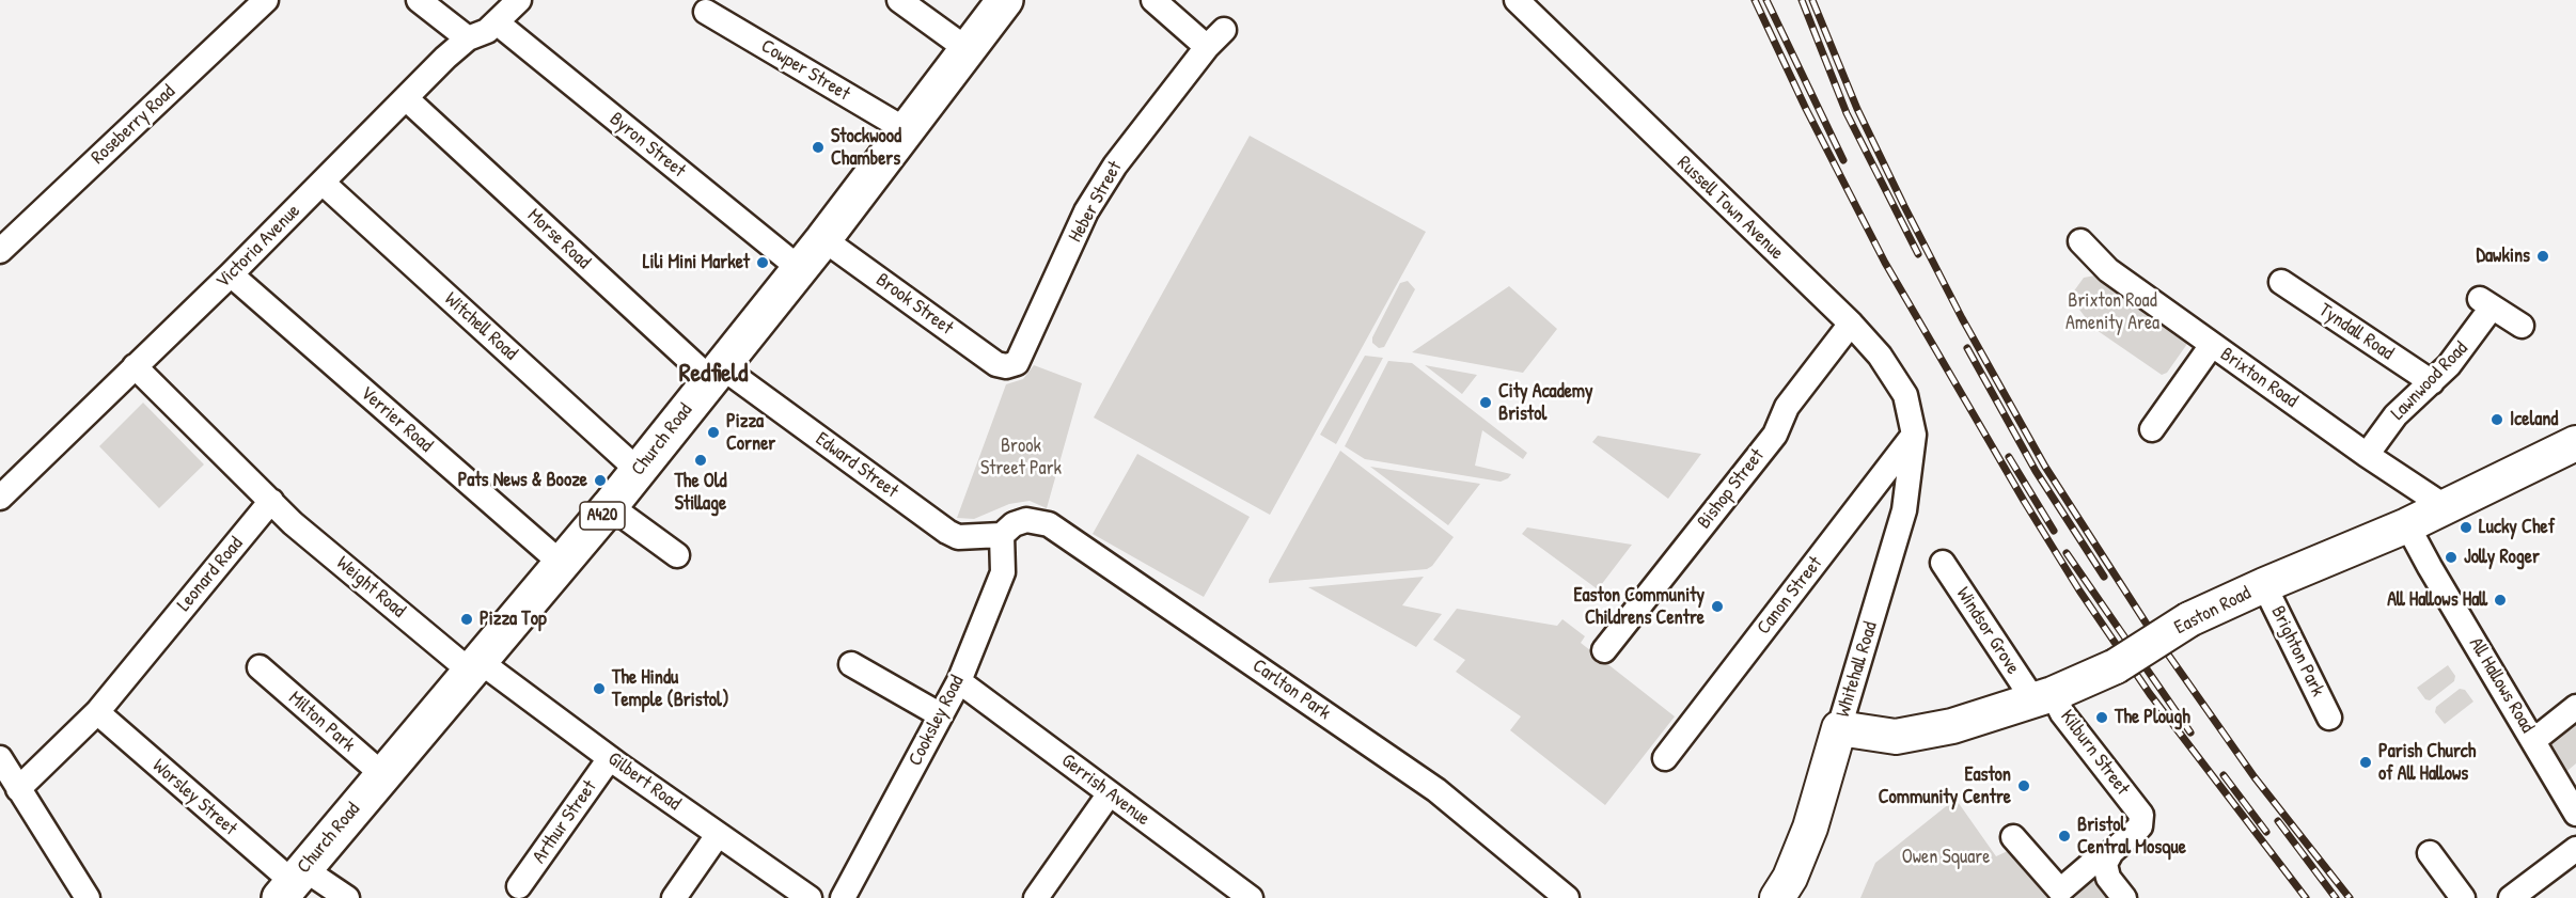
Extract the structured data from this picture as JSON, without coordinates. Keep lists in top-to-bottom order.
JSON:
{
  "streets": {
    "main road": [
      "Church Road",
      "A420",
      "Easton Road",
      "Whitehall Road"
    ],
    "street": [
      "Cowper Street",
      "Roseberry Road",
      "Byron Street",
      "Heber Street",
      "Russell Town Avenue",
      "Morse Road",
      "Victoria Avenue",
      "Brook Street",
      "Witchell Road",
      "Tyndall Road",
      "Brixton Road",
      "Lawnwood Road",
      "Verrier Road",
      "Edward Street",
      "Bishop Street",
      "Leonard Road",
      "Weight Road",
      "Canon Street",
      "Windsor Grove",
      "Brighton Park",
      "All Hallows Road",
      "Carlton Park",
      "Cooksley Road",
      "Milton Park",
      "Kilburn Street",
      "Gilbert Road",
      "Gerrish Avenue",
      "Worsley Street",
      "Arthur Street"
    ]
  },
  "crossings": [
    ["Cowper Street", "Church Road"],
    ["Byron Street", "Victoria Avenue"],
    ["Byron Street", "Church Road"],
    ["Heber Street", "Brook Street"],
    ["Russell Town Avenue", "Bishop Street"],
    ["Russell Town Avenue", "Canon Street"],
    ["Russell Town Avenue", "Whitehall Road"],
    ["Morse Road", "Victoria Avenue"],
    ["Morse Road", "Church Road"],
    ["Morse Road", "Edward Street"],
    ["Victoria Avenue", "Witchell Road"],
    ["Victoria Avenue", "Verrier Road"],
    ["Brook Street", "Church Road"],
    ["Witchell Road", "Church Road"],
    ["Tyndall Road", "Lawnwood Road"],
    ["Brixton Road", "Lawnwood Road"],
    ["Brixton Road", "Easton Road"],
    ["Verrier Road", "Church Road"],
    ["Church Road", "Edward Street"],
    ["Church Road", "Weight Road"],
    ["Church Road", "Milton Park"],
    ["Church Road", "Gilbert Road"],
    ["Church Road", "Worsley Street"],
    ["Edward Street", "Carlton Park"],
    ["Edward Street", "Cooksley Road"],
    ["Leonard Road", "Weight Road"],
    ["Leonard Road", "Worsley Street"],
    ["Weight Road", "Gilbert Road"],
    ["Canon Street", "Whitehall Road"],
    ["Easton Road", "Windsor Grove"],
    ["Easton Road", "Brighton Park"],
    ["Easton Road", "Whitehall Road"],
    ["Easton Road", "All Hallows Road"],
    ["Easton Road", "Kilburn Street"],
    ["Windsor Grove", "Kilburn Street"],
    ["Carlton Park", "Cooksley Road"],
    ["Cooksley Road", "Gerrish Avenue"],
    ["Gilbert Road", "Arthur Street"]
  ],
  "districts": ["Redfield"],
  "parks": ["Brixton Road Amenity Area", "Brook Street Park", "Owen Square"],
  "places": [
    "Stockwood Chambers",
    "Dawkins",
    "Lili Mini Market",
    "City Academy Bristol",
    "Iceland",
    "Pizza Corner",
    "The Old Stillage",
    "Pats News & Booze",
    "Lucky Chef",
    "Jolly Roger",
    "All Hallows Hall",
    "Easton Community Childrens Centre",
    "Pizza Top",
    "The Hindu Temple (Bristol)",
    "The Plough",
    "Parish Church of All Hallows",
    "Easton Community Centre",
    "Bristol Central Mosque"
  ]
}
